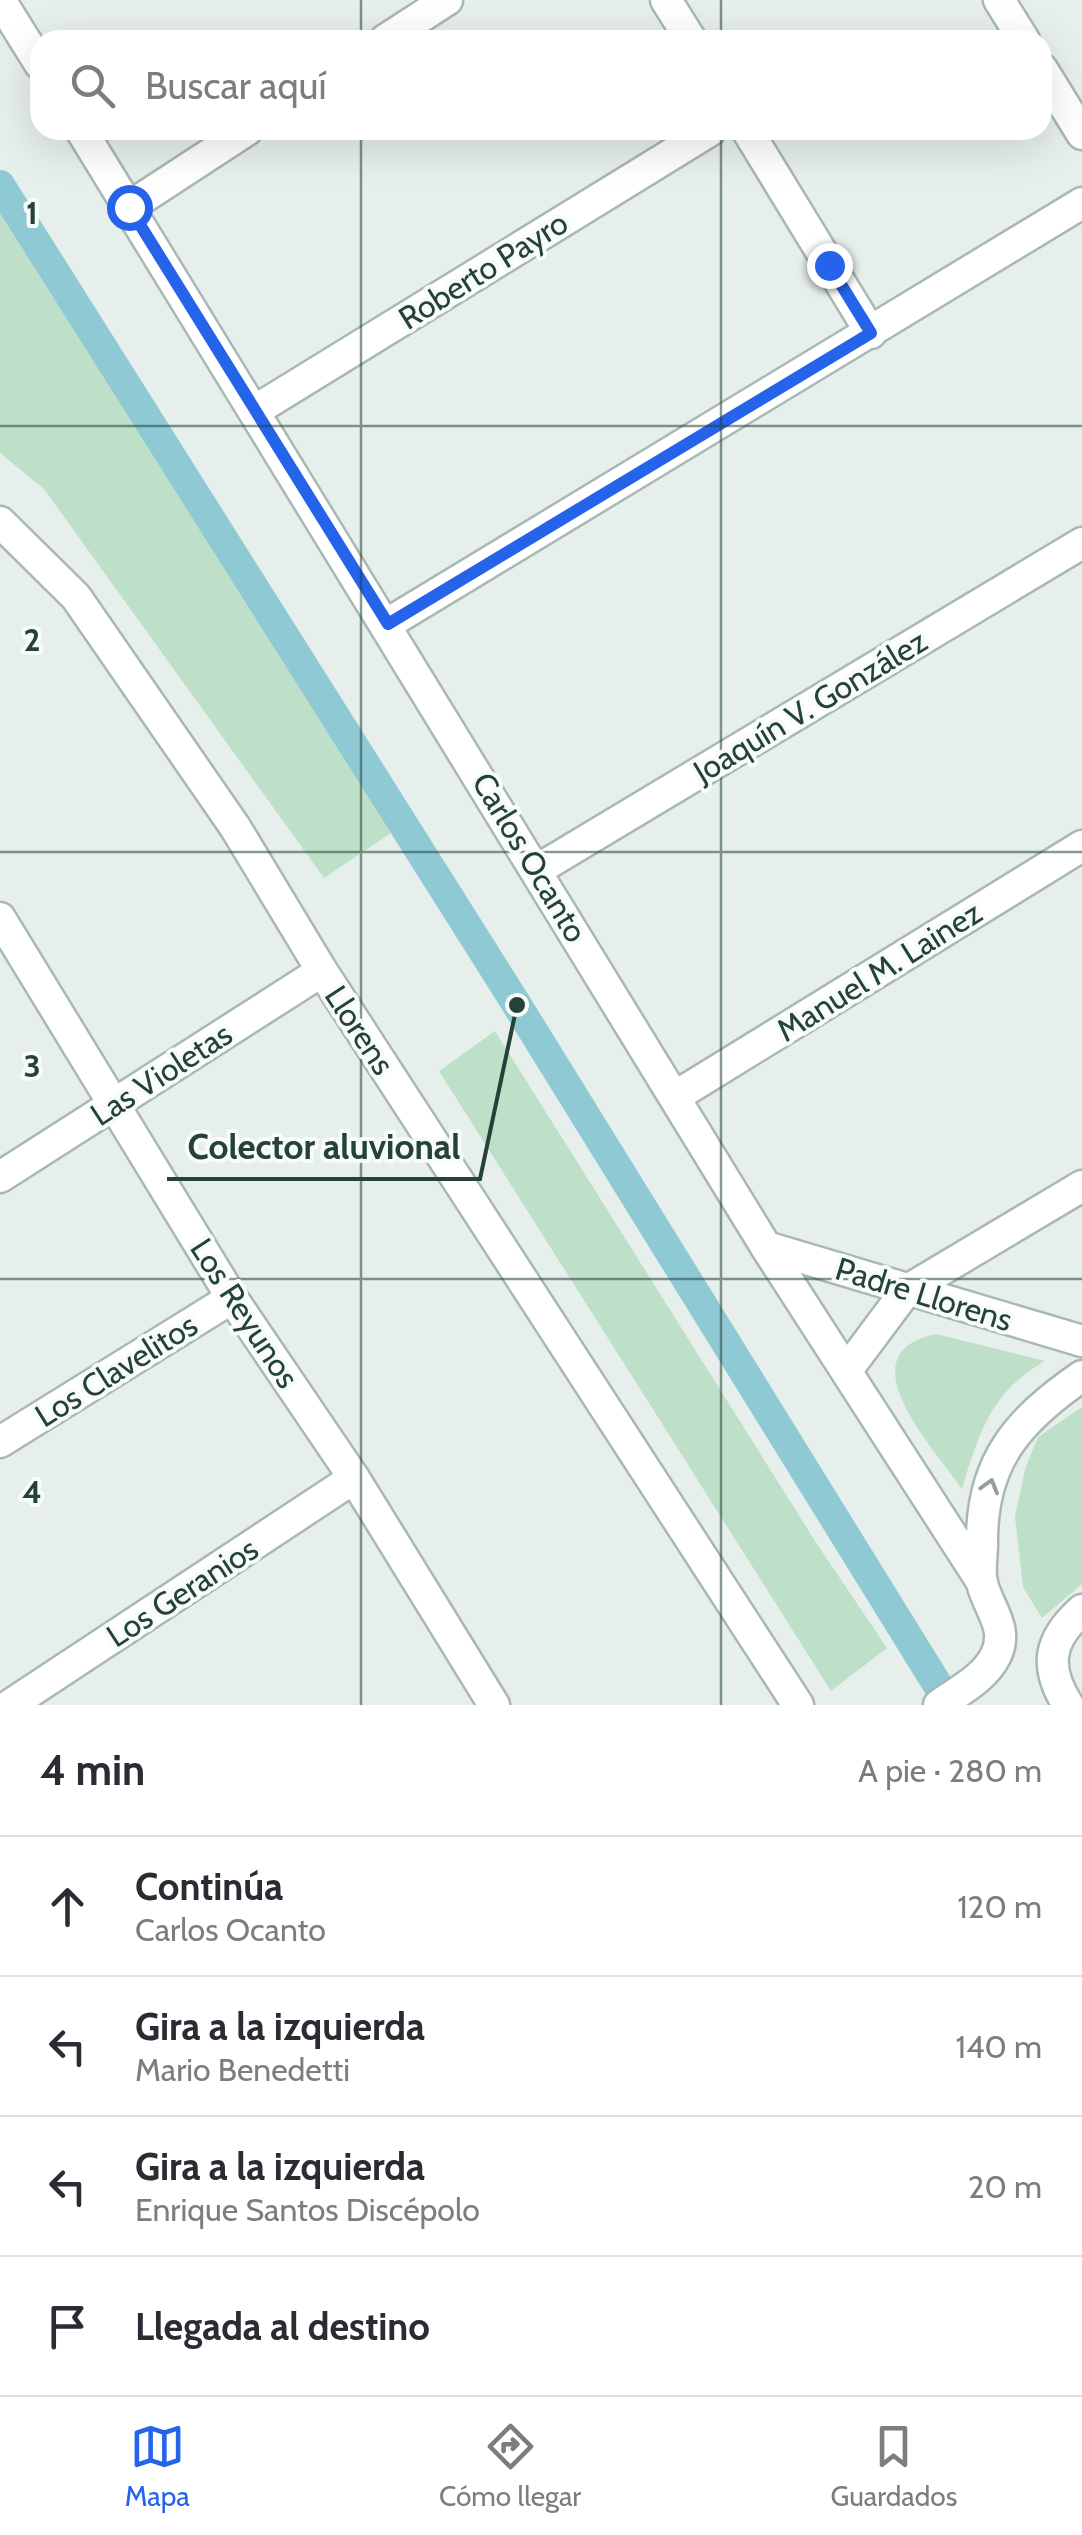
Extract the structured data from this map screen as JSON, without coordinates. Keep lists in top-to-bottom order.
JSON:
{
  "streets": {
    "street": [
      "Roberto Payro",
      "Joaquín V. González",
      "Carlos Ocanto",
      "Manuel M. Lainez",
      "Llorens",
      "Las Violetas",
      "Padre Llorens",
      "Los Reyunos",
      "Los Clavelitos",
      "Los Geranios"
    ]
  },
  "crossings": [
    ["Roberto Payro", "Carlos Ocanto"],
    ["Joaquín V. González", "Carlos Ocanto"],
    ["Carlos Ocanto", "Manuel M. Lainez"],
    ["Carlos Ocanto", "Padre Llorens"],
    ["Llorens", "Las Violetas"],
    ["Las Violetas", "Los Reyunos"],
    ["Los Reyunos", "Los Clavelitos"],
    ["Los Reyunos", "Los Geranios"]
  ],
  "places": ["Colector aluvional"],
  "page": {
    "search": "Buscar aquí",
    "heading": ["4 min", "A pie · 280 m"],
    "list": [
      ["Continúa", "Carlos Ocanto", "120 m"],
      ["Gira a la izquierda", "Mario Benedetti", "140 m"],
      ["Gira a la izquierda", "Enrique Santos Discépolo", "20 m"],
      "Llegada al destino"
    ],
    "nav": ["Mapa", "Cómo llegar", "Guardados"]
  },
  "grid": {
    "rows": [
      "1",
      "2",
      "3",
      "4"
    ]
  }
}
